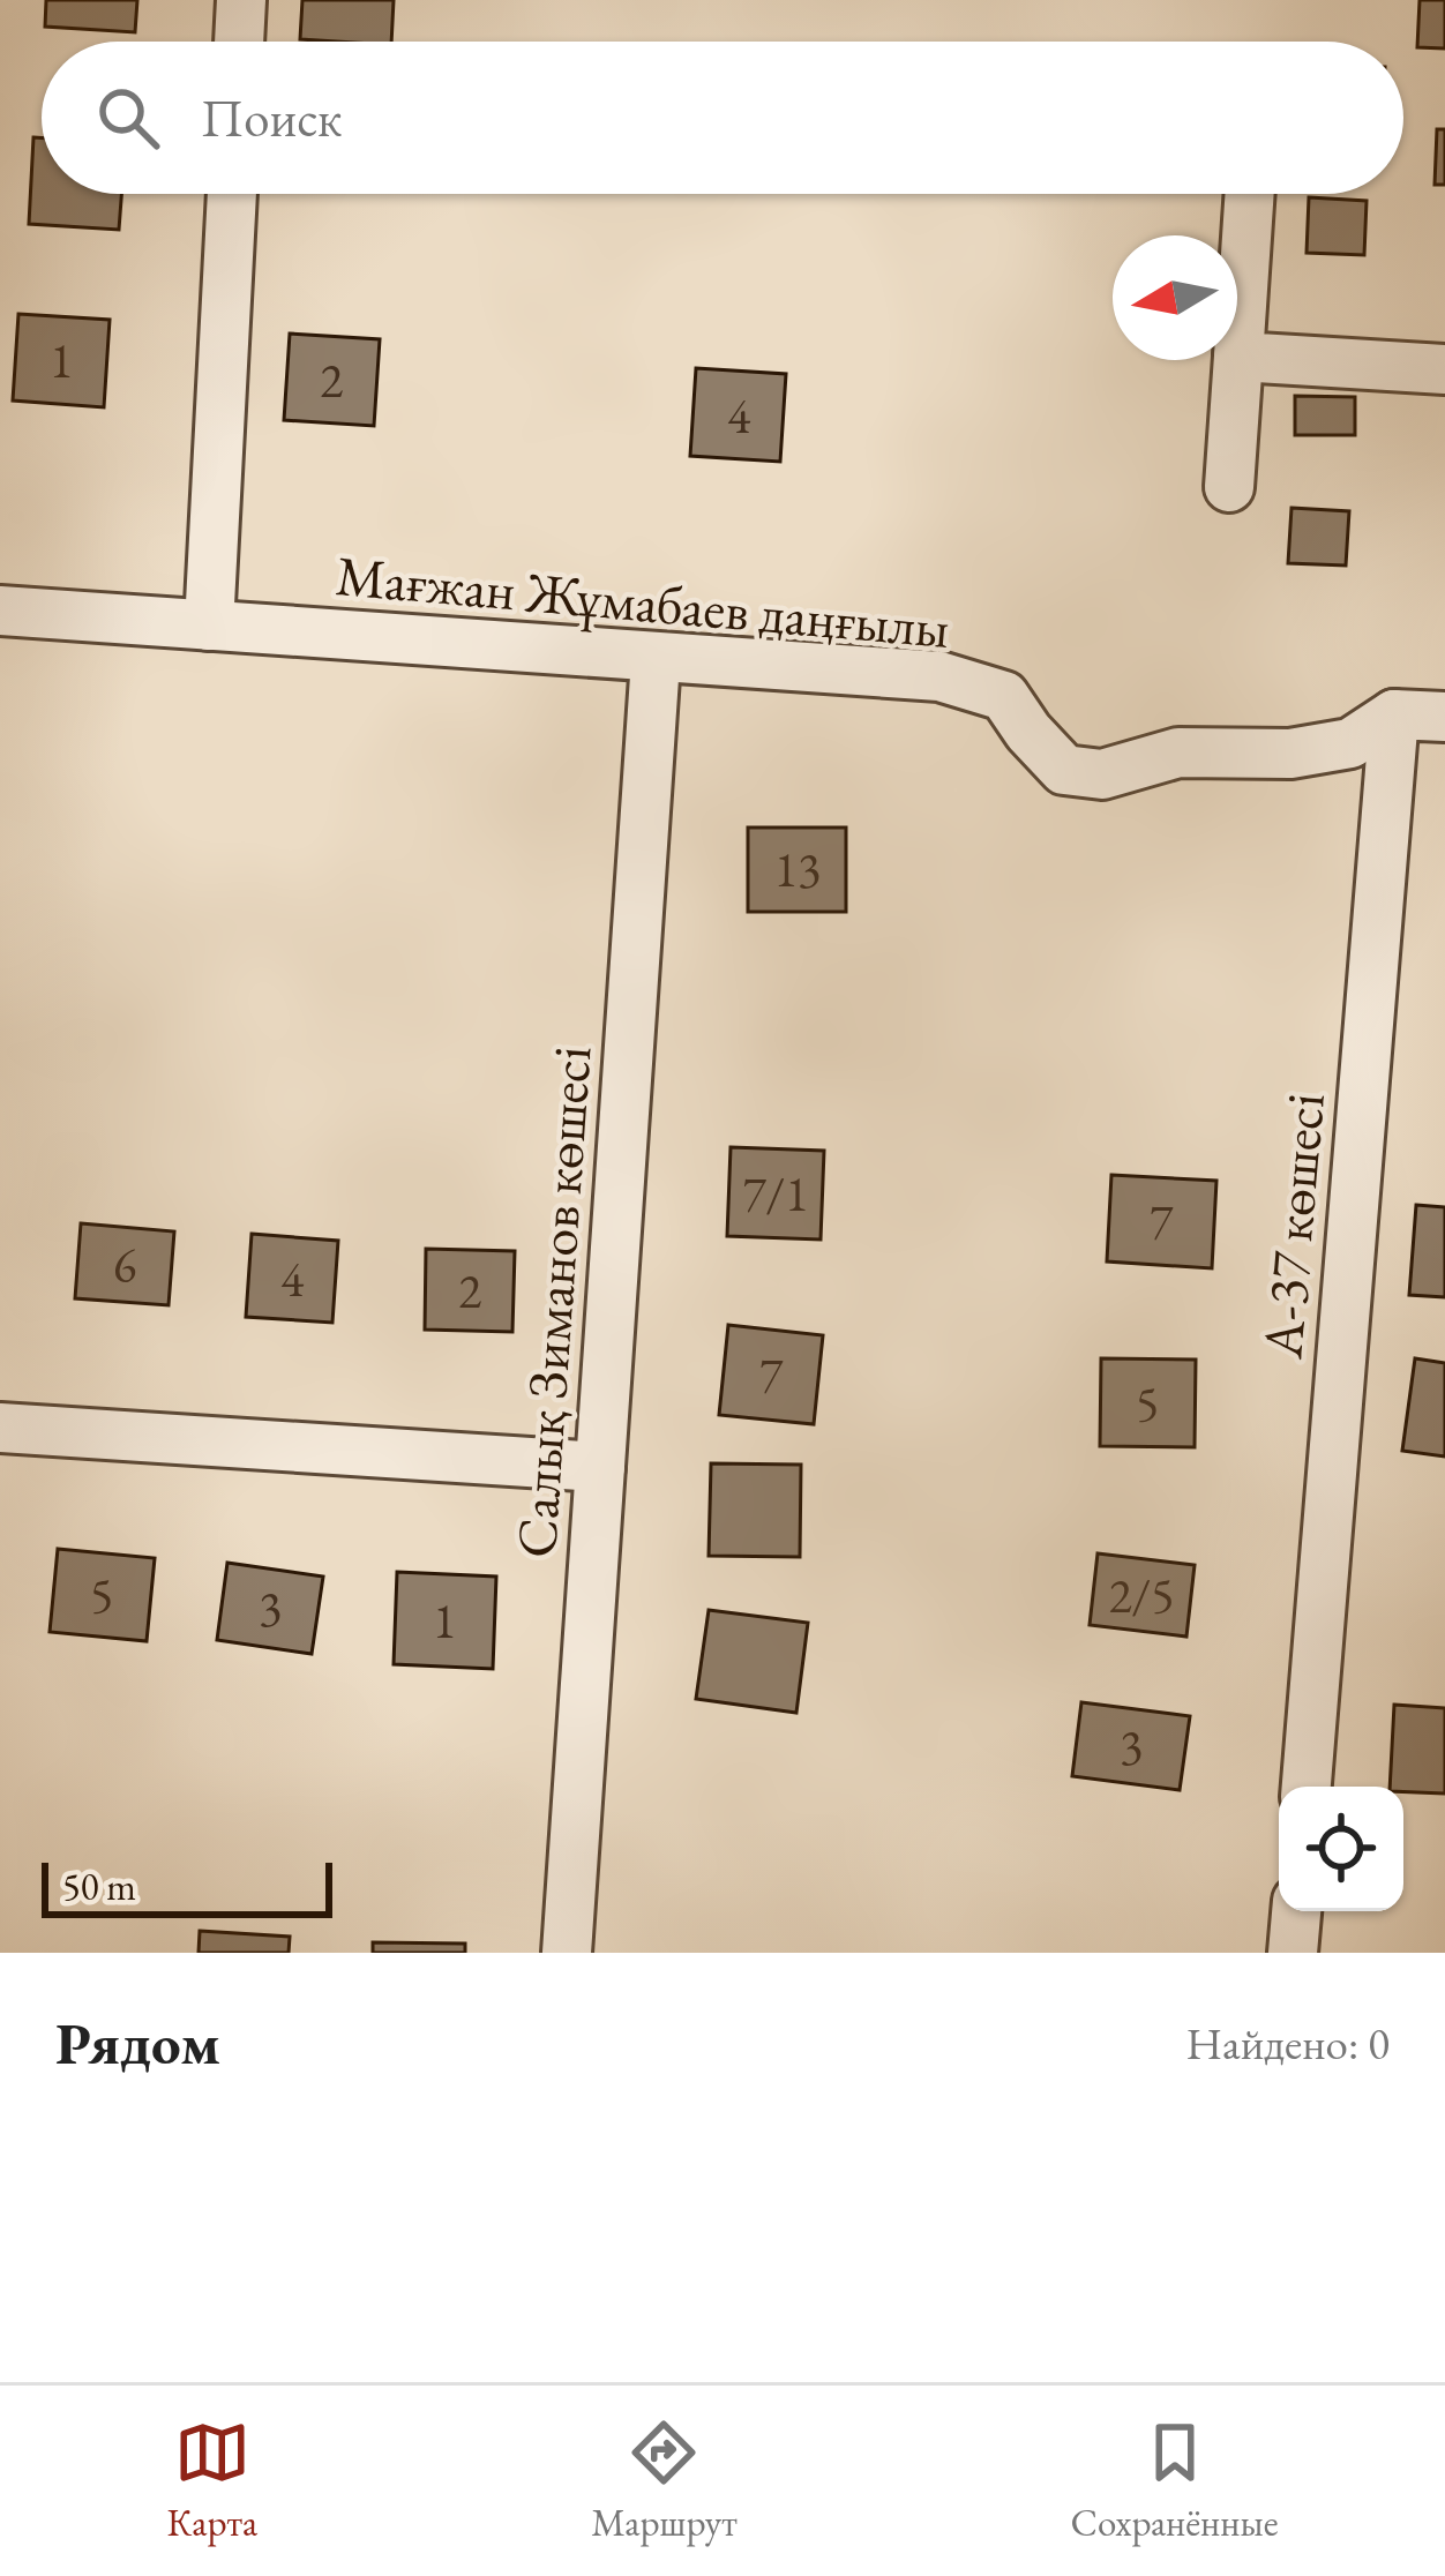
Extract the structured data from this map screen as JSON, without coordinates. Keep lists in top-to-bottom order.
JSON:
{
  "streets": {
    "street": ["Мағжан Жұмабаев даңғылы", "А-37 көшесі", "Салық Зиманов көшесі"]
  },
  "crossings": [
    ["Мағжан Жұмабаев даңғылы", "А-37 көшесі"],
    ["Мағжан Жұмабаев даңғылы", "Салық Зиманов көшесі"]
  ],
  "house_numbers": [
    "1",
    "2",
    "4",
    "13",
    "7/1",
    "7",
    "6",
    "4",
    "2",
    "7",
    "5",
    "5",
    "2/5",
    "3",
    "1",
    "3"
  ],
  "scale_bar": "50 m",
  "north": "left",
  "page": {
    "search": "Поиск",
    "scale": "50 m",
    "heading": ["Рядом", "Найдено: 0"],
    "nav": ["Карта", "Маршрут", "Сохранённые"]
  }
}
